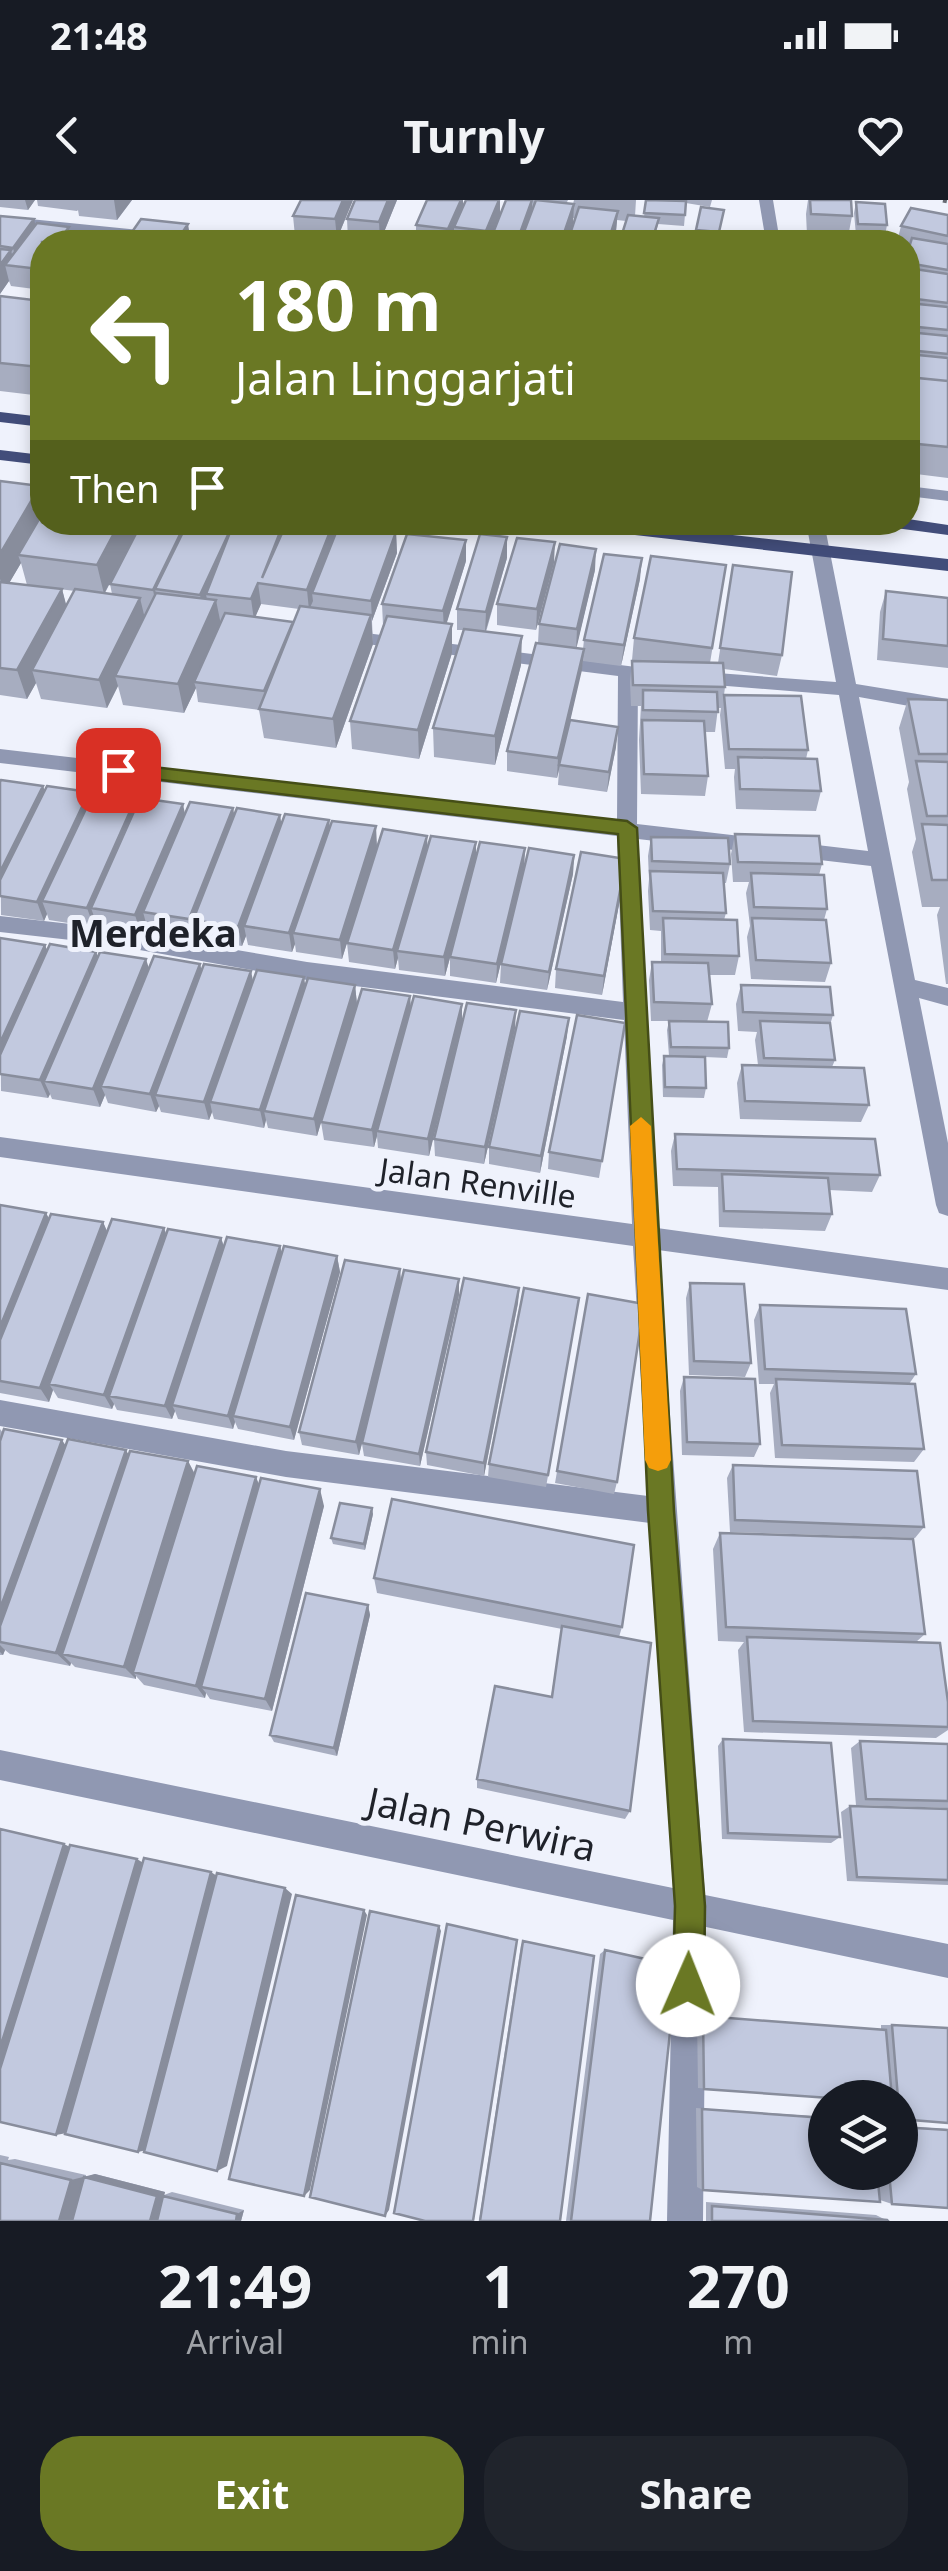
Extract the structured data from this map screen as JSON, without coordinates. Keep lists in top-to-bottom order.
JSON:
{
  "streets": {
    "street": ["Jalan Renville", "Jalan Perwira"]
  },
  "districts": ["Merdeka"],
  "page": {
    "status": "21:48",
    "header": "Turnly",
    "turn": ["180 m", "Jalan Linggarjati"],
    "then": "Then",
    "eta": [
      "21:49",
      "Arrival",
      "1",
      "min",
      "270",
      "m"
    ],
    "buttons": ["Exit", "Share"]
  }
}
